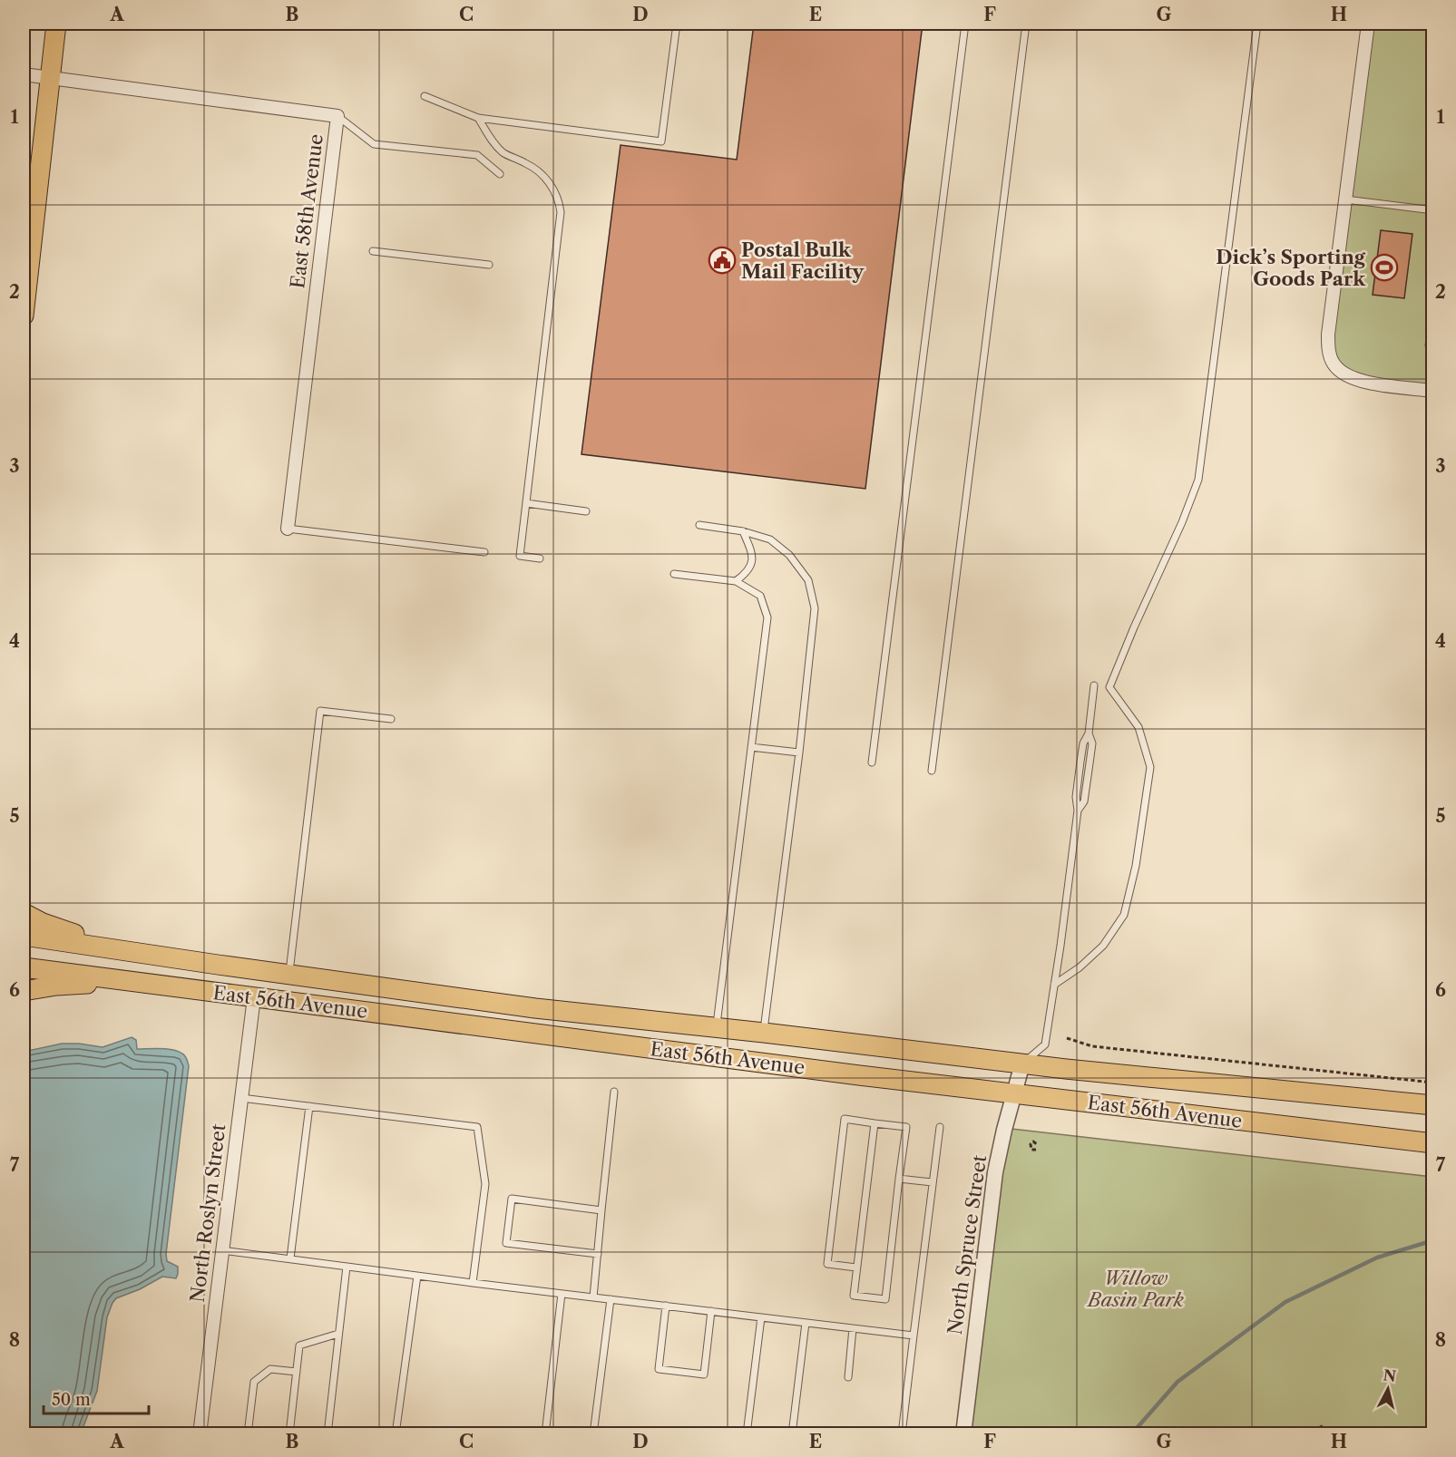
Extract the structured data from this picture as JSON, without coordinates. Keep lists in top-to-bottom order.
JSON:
{
  "streets": {
    "main road": ["East 56th Avenue"],
    "street": ["East 58th Avenue", "North Roslyn Street", "North Spruce Street"]
  },
  "crossings": [
    ["East 56th Avenue", "North Roslyn Street"],
    ["East 56th Avenue", "North Spruce Street"]
  ],
  "parks": ["Willow Basin Park"],
  "places": {
    "public building": ["Postal Bulk Mail Facility"],
    "sports": ["Dick’s Sporting Goods Park"]
  },
  "scale_bar": "50 m",
  "north": "top",
  "grid": {
    "columns": [
      "A",
      "B",
      "C",
      "D",
      "E",
      "F",
      "G",
      "H"
    ],
    "rows": [
      "1",
      "2",
      "3",
      "4",
      "5",
      "6",
      "7",
      "8"
    ]
  }
}
